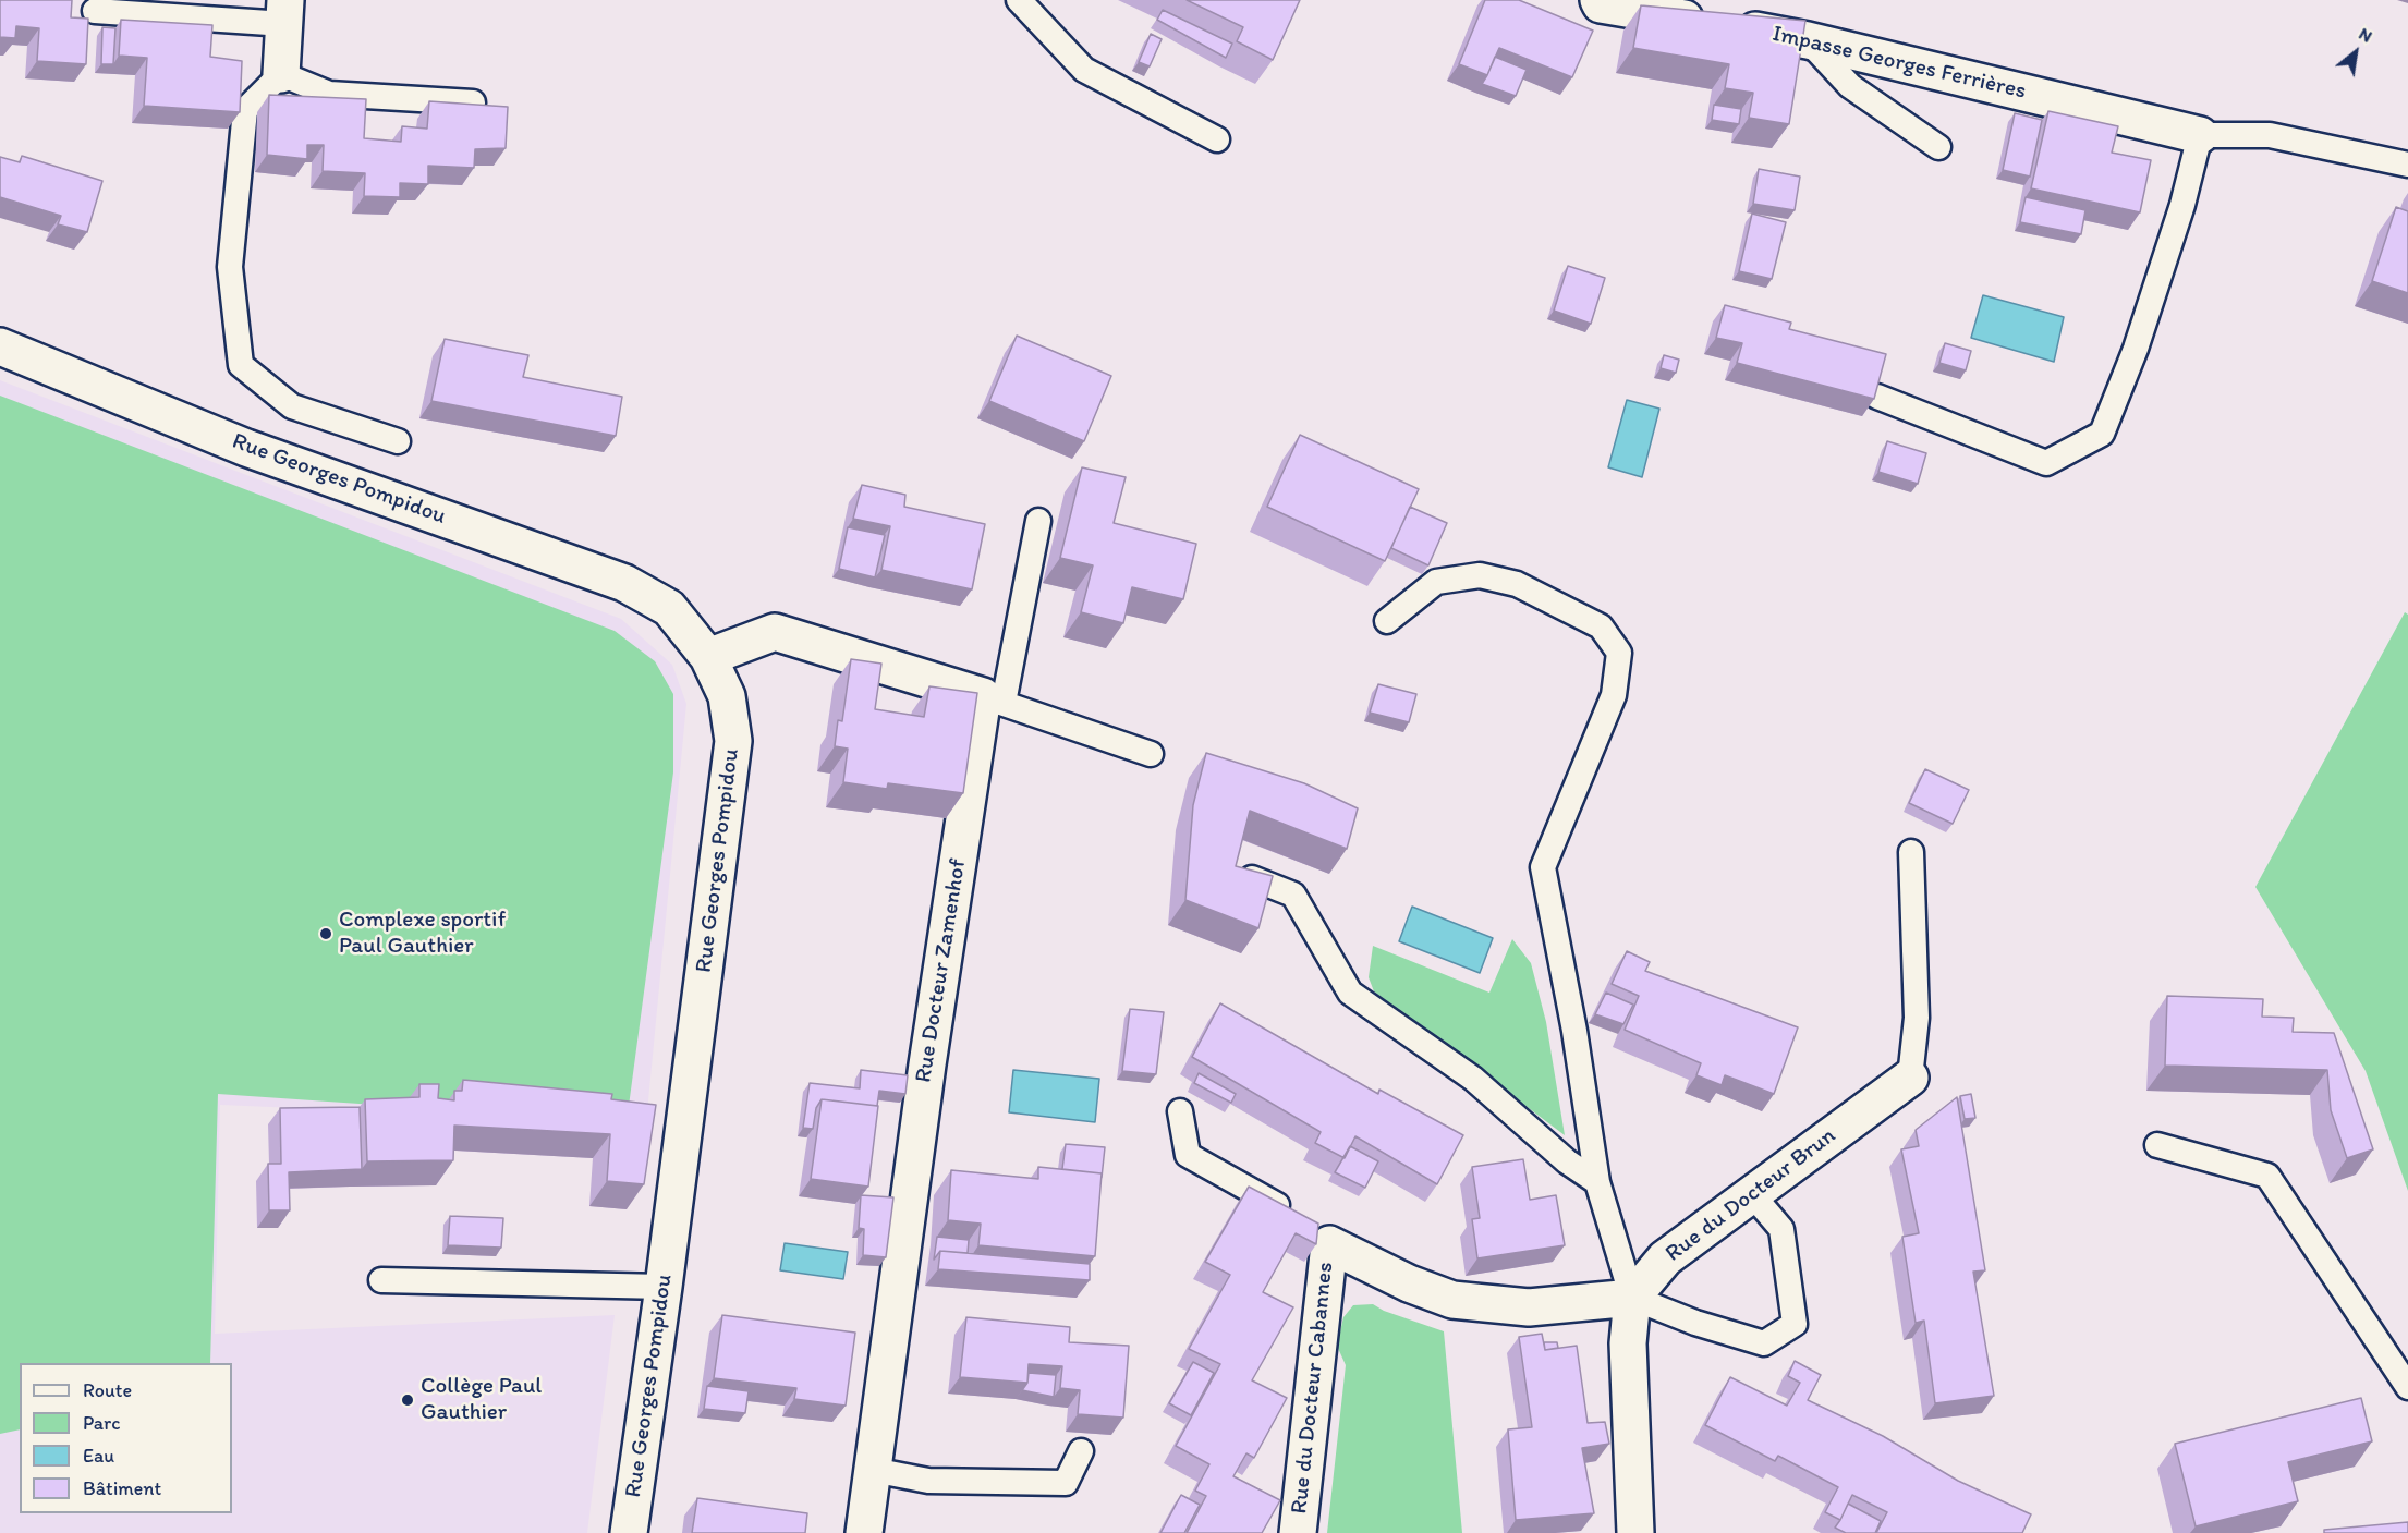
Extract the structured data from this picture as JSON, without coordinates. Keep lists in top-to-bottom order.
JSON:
{
  "streets": {
    "street": [
      "Impasse Georges Ferrières",
      "Rue Georges Pompidou",
      "Rue Docteur Zamenhof",
      "Rue du Docteur Brun",
      "Rue du Docteur Cabannes"
    ]
  },
  "crossings": [
    ["Rue du Docteur Brun", "Rue du Docteur Cabannes"]
  ],
  "places": ["Complexe sportif Paul Gauthier", "Collège Paul Gauthier"],
  "legend": [
    "Route",
    "Parc",
    "Eau",
    "Bâtiment"
  ],
  "north": "top right"
}
